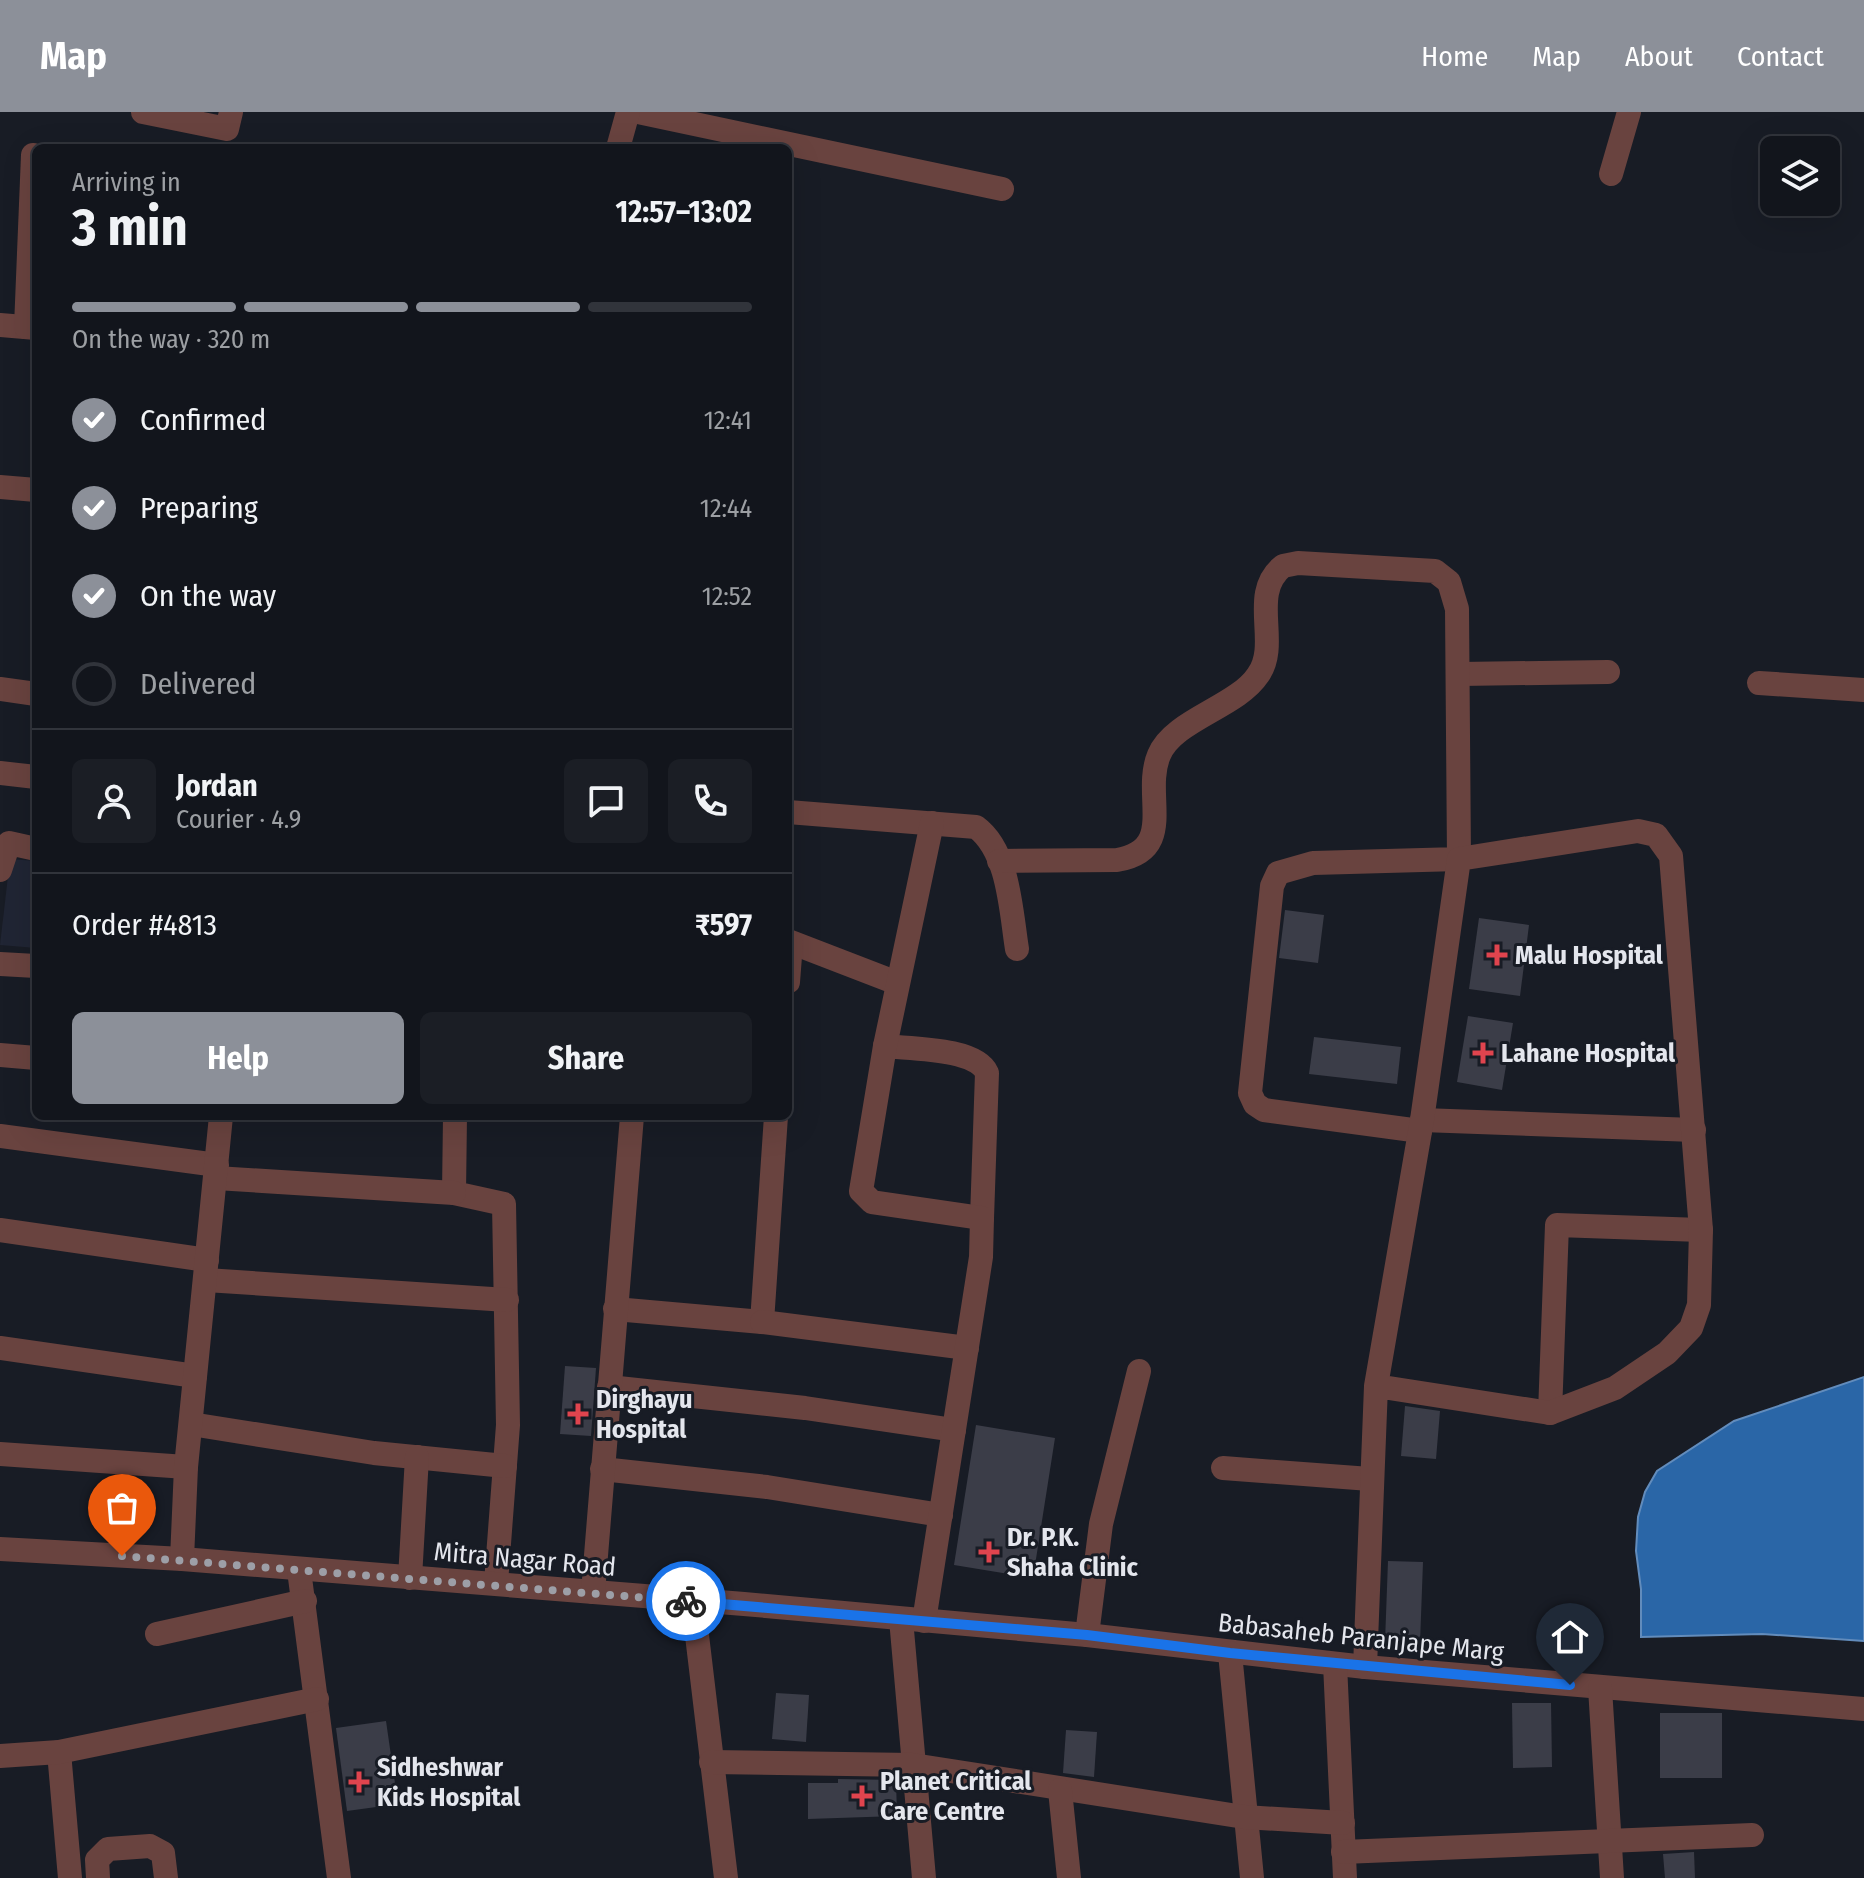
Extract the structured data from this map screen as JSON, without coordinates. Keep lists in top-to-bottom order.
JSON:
{
  "streets": {
    "street": ["Mitra Nagar Road", "Babasaheb Paranjape Marg"]
  },
  "crossings": [
    ["Mitra Nagar Road", "Babasaheb Paranjape Marg"]
  ],
  "places": {
    "health": [
      "Malu Hospital",
      "Lahane Hospital",
      "Dirghayu Hospital",
      "Dr. P.K. Shaha Clinic",
      "Sidheshwar Kids Hospital",
      "Planet Critical Care Centre"
    ]
  },
  "page": {
    "header": "Map",
    "nav": [
      "Home",
      "Map",
      "About",
      "Contact"
    ],
    "heading": ["3 min", "Arriving in", "12:57–13:02"],
    "panel": [
      "Jordan",
      "Courier · 4.9",
      "Order #4813",
      "₹597"
    ],
    "bar": "On the way · 320 m",
    "list": [
      ["Confirmed", "12:41"],
      ["Preparing", "12:44"],
      ["On the way", "12:52"],
      "Delivered"
    ],
    "buttons": ["Help", "Share"]
  }
}
